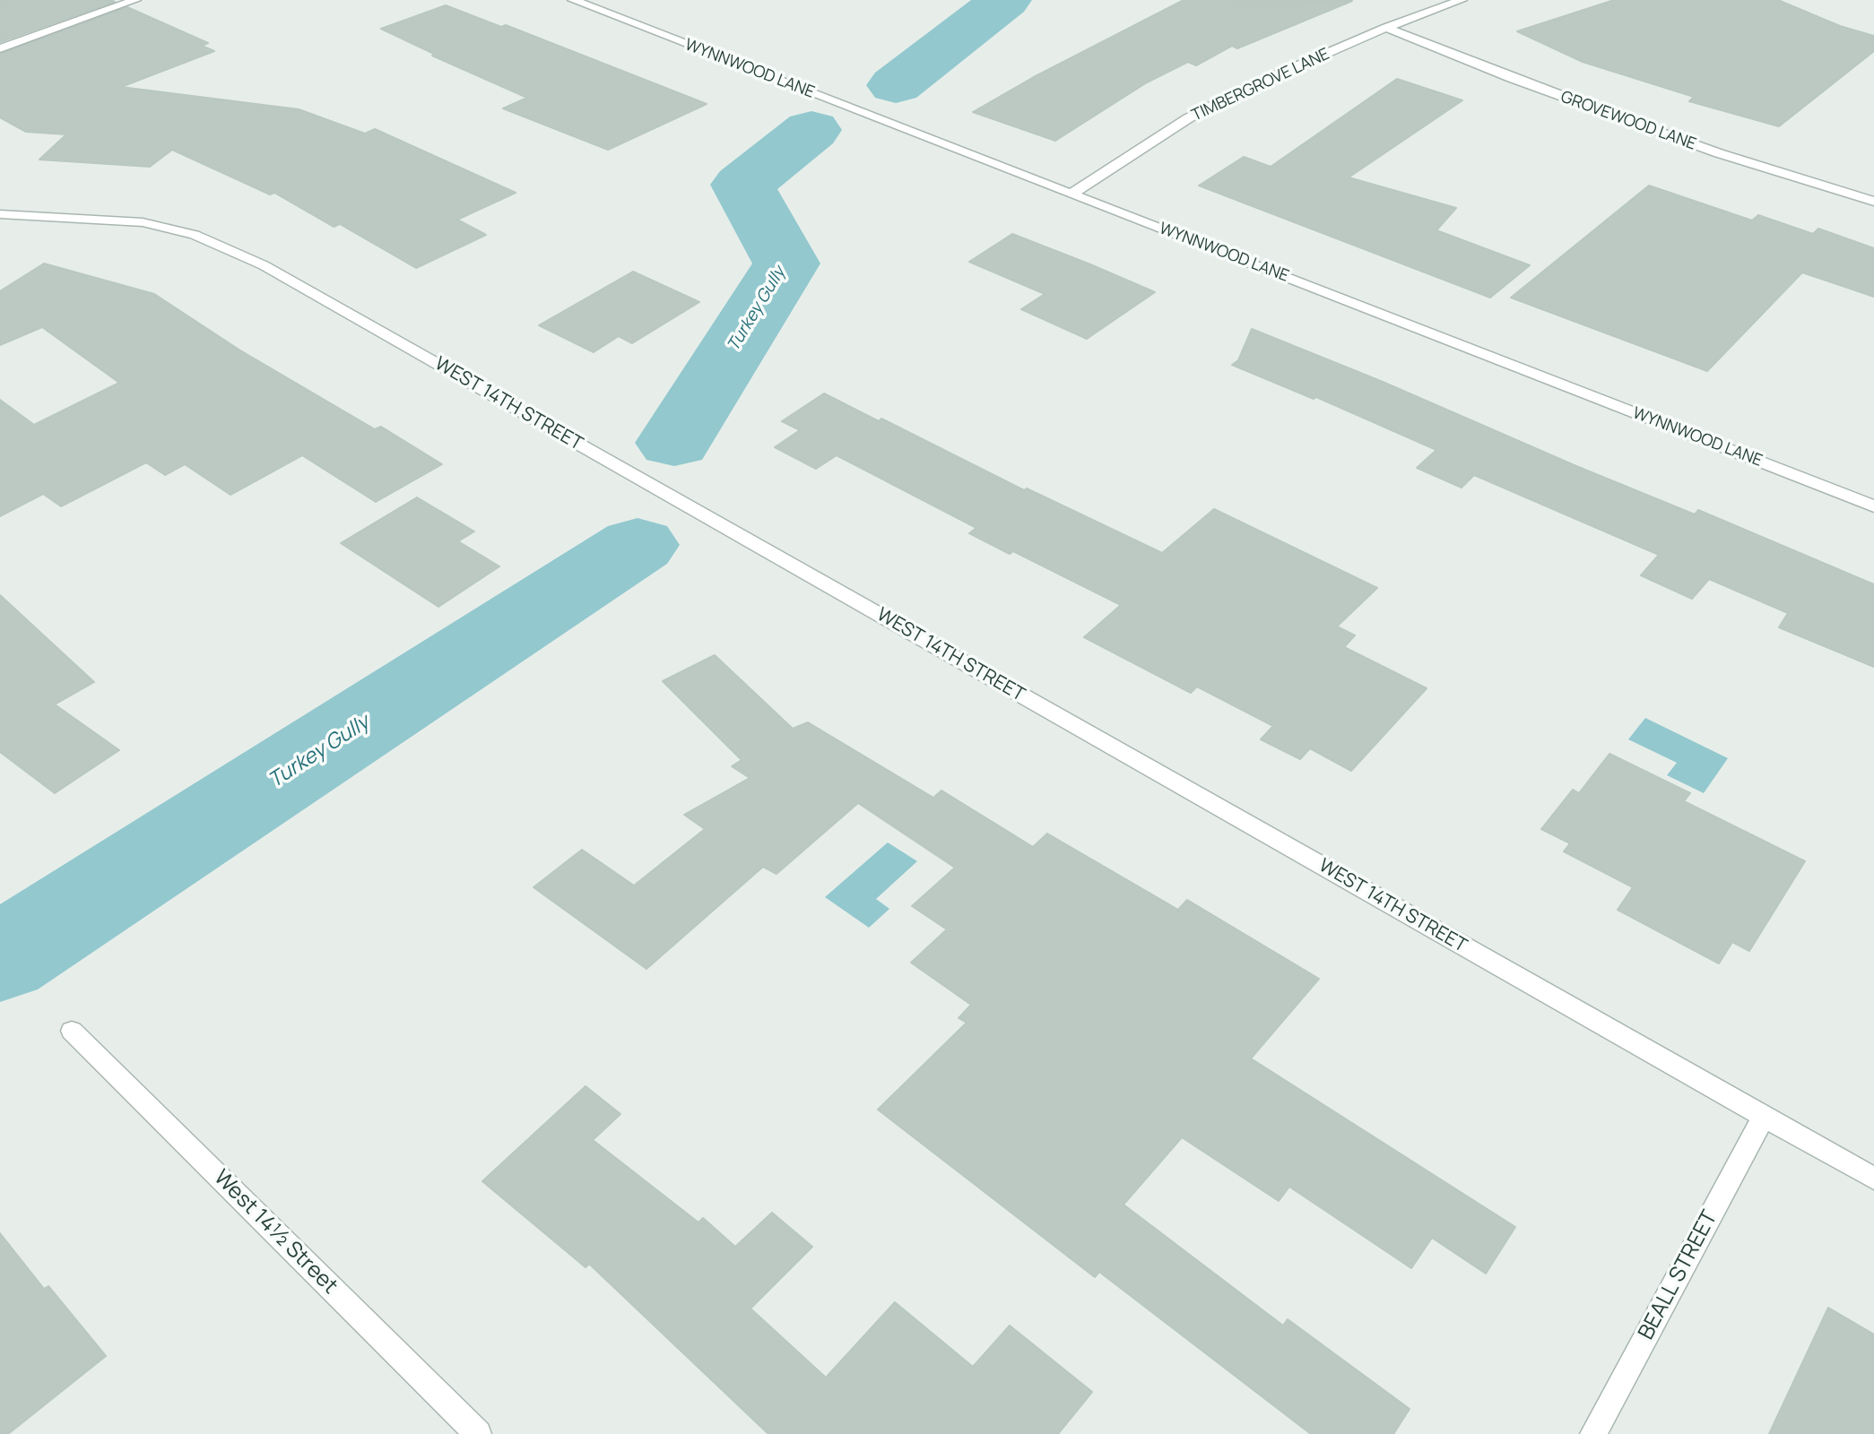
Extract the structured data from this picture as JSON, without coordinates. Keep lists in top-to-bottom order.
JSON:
{
  "streets": {
    "street": [
      "WYNNWOOD LANE",
      "TIMBERGROVE LANE",
      "GROVEWOOD LANE",
      "WEST 14TH STREET",
      "West 14½ Street",
      "BEALL STREET"
    ]
  },
  "crossings": [
    ["WYNNWOOD LANE", "TIMBERGROVE LANE"],
    ["TIMBERGROVE LANE", "GROVEWOOD LANE"],
    ["WEST 14TH STREET", "BEALL STREET"]
  ],
  "water": ["Turkey Gully"]
}
